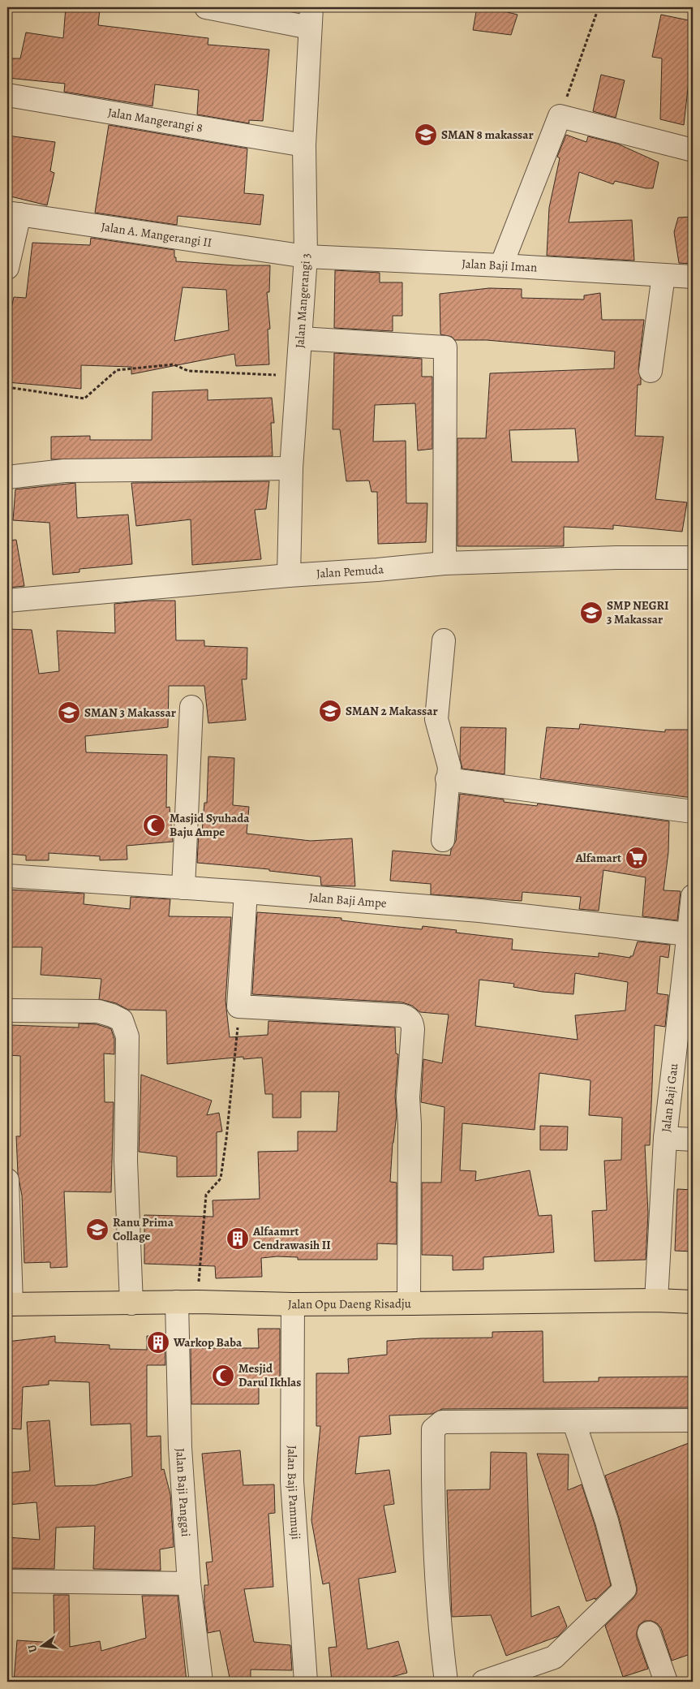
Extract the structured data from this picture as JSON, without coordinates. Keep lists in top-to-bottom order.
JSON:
{
  "streets": {
    "main road": ["Jalan Opu Daeng Risadju"],
    "street": [
      "Jalan Mangerangi 8",
      "Jalan A. Mangerangi II",
      "Jalan Baji Iman",
      "Jalan Mangerangi 3",
      "Jalan Pemuda",
      "Jalan Baji Ampe",
      "Jalan Baji Gau",
      "Jalan Baji Panggai",
      "Jalan Baji Pammuji"
    ]
  },
  "crossings": [
    ["Jalan Mangerangi 8", "Jalan Mangerangi 3"],
    ["Jalan A. Mangerangi II", "Jalan Baji Iman"],
    ["Jalan A. Mangerangi II", "Jalan Mangerangi 3"],
    ["Jalan Baji Iman", "Jalan Mangerangi 3"],
    ["Jalan Mangerangi 3", "Jalan Pemuda"],
    ["Jalan Baji Ampe", "Jalan Baji Gau"],
    ["Jalan Baji Gau", "Jalan Opu Daeng Risadju"],
    ["Jalan Opu Daeng Risadju", "Jalan Baji Panggai"],
    ["Jalan Opu Daeng Risadju", "Jalan Baji Pammuji"]
  ],
  "places": {
    "school or university": [
      "SMAN 8 makassar",
      "SMP NEGRI 3 Makassar",
      "SMAN 2 Makassar",
      "SMAN 3 Makassar",
      "Ranu Prima Collage"
    ],
    "mosque": ["Masjid Syuhada Baju Ampe", "Mesjid Darul Ikhlas"],
    "supermarket": ["Alfamart"],
    "building": ["Alfaamrt Cendrawasih II", "Warkop Baba"]
  },
  "north": "left"
}
